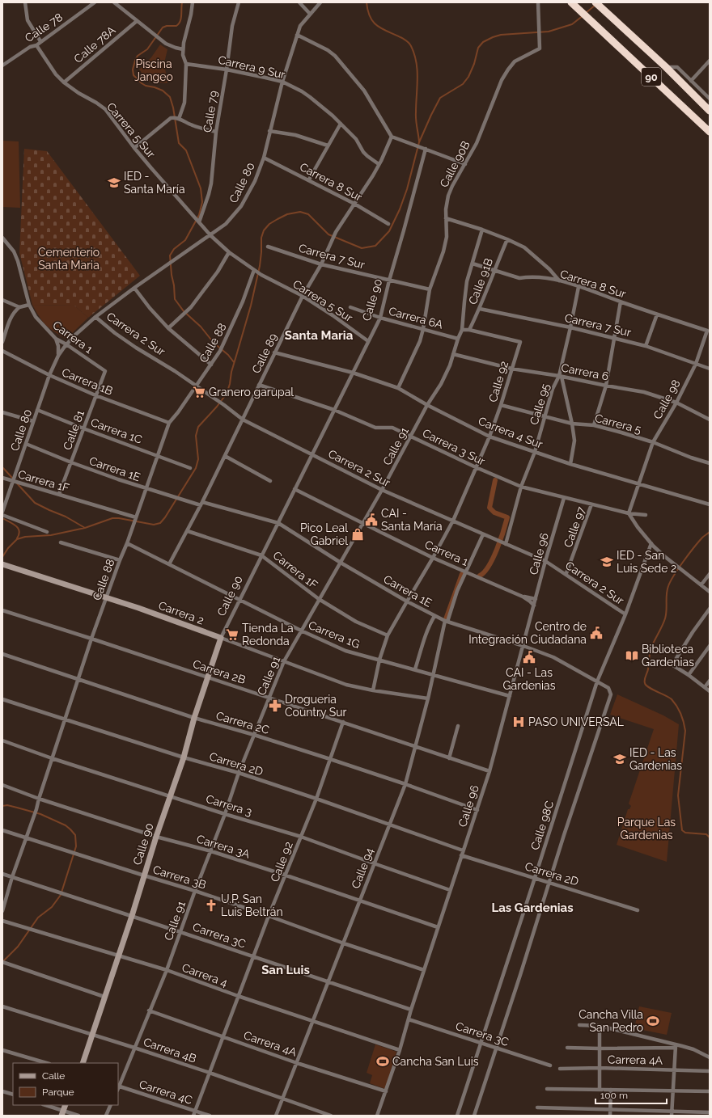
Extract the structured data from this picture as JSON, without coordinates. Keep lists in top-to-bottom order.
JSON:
{
  "streets": {
    "highway": ["90"],
    "street": [
      "Calle 78",
      "Calle 78A",
      "Carrera 9 Sur",
      "Calle 79",
      "Carrera 5 Sur",
      "Calle 90B",
      "Carrera 8 Sur",
      "Calle 80",
      "Carrera 7 Sur",
      "Calle 91B",
      "Calle 90",
      "Carrera 6A",
      "Carrera 2 Sur",
      "Carrera 1",
      "Calle 88",
      "Calle 89",
      "Carrera 6",
      "Carrera 1B",
      "Calle 92",
      "Calle 98",
      "Calle 95",
      "Carrera 5",
      "Calle 81",
      "Carrera 1C",
      "Carrera 4 Sur",
      "Calle 91",
      "Carrera 3 Sur",
      "Carrera 1E",
      "Carrera 1F",
      "Calle 97",
      "Calle 96",
      "Carrera 2",
      "Carrera 1G",
      "Carrera 2B",
      "Carrera 2C",
      "Carrera 2D",
      "Carrera 3",
      "Calle 98C",
      "Carrera 3A",
      "Calle 94",
      "Carrera 3B",
      "Carrera 3C",
      "Carrera 4",
      "Carrera 4A",
      "Carrera 4B",
      "Carrera 4C"
    ]
  },
  "crossings": [
    ["Calle 78", "Carrera 5 Sur"],
    ["Calle 78A", "Carrera 5 Sur"],
    ["Carrera 9 Sur", "Calle 79"],
    ["Carrera 9 Sur", "Calle 80"],
    ["Carrera 9 Sur", "Calle 89"],
    ["Calle 79", "Carrera 5 Sur"],
    ["Carrera 5 Sur", "Calle 80"],
    ["Carrera 5 Sur", "Calle 90"],
    ["Carrera 5 Sur", "Calle 88"],
    ["Carrera 5 Sur", "Calle 89"],
    ["Calle 90B", "Carrera 7 Sur"],
    ["Calle 90B", "Carrera 6A"],
    ["Calle 90B", "Carrera 4 Sur"],
    ["Carrera 8 Sur", "Calle 80"],
    ["Carrera 8 Sur", "Calle 91B"],
    ["Carrera 8 Sur", "Calle 89"],
    ["Carrera 8 Sur", "Calle 98"],
    ["Carrera 8 Sur", "Calle 95"],
    ["Carrera 8 Sur", "Calle 91"],
    ["Calle 80", "Carrera 2 Sur"],
    ["Calle 80", "Carrera 1"],
    ["Calle 80", "Carrera 1B"],
    ["Calle 80", "Carrera 1C"],
    ["Calle 80", "Carrera 1E"],
    ["Calle 80", "Carrera 1F"],
    ["Carrera 7 Sur", "Calle 91B"],
    ["Carrera 7 Sur", "Calle 90"],
    ["Carrera 7 Sur", "Calle 89"],
    ["Carrera 7 Sur", "Calle 98"],
    ["Carrera 7 Sur", "Calle 95"],
    ["Calle 91B", "Calle 92"],
    ["Calle 90", "Carrera 6A"],
    ["Calle 90", "Carrera 2 Sur"],
    ["Calle 90", "Carrera 1"],
    ["Calle 90", "Carrera 4 Sur"],
    ["Calle 90", "Carrera 3 Sur"],
    ["Calle 90", "Carrera 1E"],
    ["Calle 90", "Carrera 1F"],
    ["Calle 90", "Carrera 2"],
    ["Calle 90", "Carrera 1G"],
    ["Calle 90", "Carrera 2B"],
    ["Calle 90", "Carrera 2C"],
    ["Calle 90", "Carrera 2D"],
    ["Calle 90", "Carrera 3"],
    ["Calle 90", "Carrera 3A"],
    ["Calle 90", "Carrera 3B"],
    ["Calle 90", "Carrera 3C"],
    ["Calle 90", "Carrera 4"],
    ["Calle 90", "Carrera 4B"],
    ["Carrera 6A", "Calle 91"],
    ["Carrera 2 Sur", "Calle 88"],
    ["Carrera 2 Sur", "Calle 89"],
    ["Carrera 2 Sur", "Calle 92"],
    ["Carrera 2 Sur", "Calle 95"],
    ["Carrera 2 Sur", "Calle 91"],
    ["Carrera 2 Sur", "Calle 97"],
    ["Carrera 2 Sur", "Calle 96"],
    ["Carrera 2 Sur", "Calle 98C"],
    ["Carrera 2 Sur", "Calle 94"],
    ["Carrera 1", "Calle 92"],
    ["Carrera 1", "Calle 81"],
    ["Carrera 1", "Calle 91"],
    ["Carrera 1", "Calle 96"],
    ["Carrera 1", "Calle 94"],
    ["Calle 88", "Carrera 1B"],
    ["Calle 88", "Carrera 1C"],
    ["Calle 88", "Carrera 1E"],
    ["Calle 88", "Carrera 1F"],
    ["Calle 88", "Carrera 2"],
    ["Calle 88", "Carrera 1G"],
    ["Calle 88", "Carrera 2B"],
    ["Calle 88", "Carrera 2C"],
    ["Calle 88", "Carrera 2D"],
    ["Calle 88", "Carrera 3"],
    ["Calle 88", "Carrera 3A"],
    ["Calle 88", "Carrera 3B"],
    ["Calle 88", "Carrera 3C"],
    ["Calle 89", "Carrera 4 Sur"],
    ["Calle 89", "Carrera 3 Sur"],
    ["Calle 89", "Carrera 1E"],
    ["Calle 89", "Carrera 1F"],
    ["Calle 89", "Carrera 1G"],
    ["Carrera 6", "Calle 92"],
    ["Carrera 6", "Calle 98"],
    ["Carrera 6", "Calle 95"],
    ["Carrera 6", "Calle 91"],
    ["Carrera 1B", "Calle 81"],
    ["Calle 92", "Carrera 5"],
    ["Calle 92", "Carrera 4 Sur"],
    ["Calle 92", "Carrera 3 Sur"],
    ["Calle 92", "Carrera 1E"],
    ["Calle 92", "Carrera 1F"],
    ["Calle 92", "Carrera 2"],
    ["Calle 92", "Carrera 1G"],
    ["Calle 92", "Carrera 2B"],
    ["Calle 92", "Carrera 2C"],
    ["Calle 92", "Carrera 2D"],
    ["Calle 92", "Carrera 3"],
    ["Calle 92", "Carrera 3A"],
    ["Calle 92", "Carrera 3B"],
    ["Calle 92", "Carrera 3C"],
    ["Calle 92", "Carrera 4"],
    ["Calle 92", "Carrera 4A"],
    ["Calle 92", "Carrera 4B"],
    ["Calle 92", "Carrera 4C"],
    ["Calle 98", "Carrera 5"],
    ["Calle 98", "Carrera 4 Sur"],
    ["Calle 98", "Carrera 3 Sur"],
    ["Calle 95", "Carrera 5"],
    ["Calle 95", "Carrera 4 Sur"],
    ["Calle 95", "Carrera 3 Sur"],
    ["Calle 81", "Carrera 1C"],
    ["Calle 81", "Carrera 1E"],
    ["Calle 81", "Carrera 1F"],
    ["Carrera 4 Sur", "Calle 91"],
    ["Calle 91", "Carrera 3 Sur"],
    ["Calle 91", "Carrera 1E"],
    ["Calle 91", "Carrera 1F"],
    ["Calle 91", "Carrera 2"],
    ["Calle 91", "Carrera 1G"],
    ["Calle 91", "Carrera 2B"],
    ["Calle 91", "Carrera 2C"],
    ["Calle 91", "Carrera 2D"],
    ["Calle 91", "Carrera 3"],
    ["Calle 91", "Carrera 3A"],
    ["Calle 91", "Carrera 3B"],
    ["Calle 91", "Carrera 3C"],
    ["Calle 91", "Carrera 4"],
    ["Calle 91", "Carrera 4A"],
    ["Calle 91", "Carrera 4B"],
    ["Calle 91", "Carrera 4C"],
    ["Carrera 3 Sur", "Calle 97"],
    ["Carrera 3 Sur", "Calle 96"],
    ["Carrera 1E", "Calle 96"],
    ["Carrera 1E", "Calle 98C"],
    ["Carrera 1E", "Calle 94"],
    ["Calle 96", "Carrera 1G"],
    ["Calle 96", "Carrera 2B"],
    ["Calle 96", "Carrera 2C"],
    ["Calle 96", "Carrera 2D"],
    ["Calle 96", "Carrera 3"],
    ["Calle 96", "Carrera 3A"],
    ["Calle 96", "Carrera 3B"],
    ["Calle 96", "Carrera 3C"],
    ["Calle 96", "Carrera 4"],
    ["Calle 96", "Carrera 4A"],
    ["Carrera 2", "Calle 94"],
    ["Carrera 1G", "Calle 94"],
    ["Carrera 2B", "Calle 94"],
    ["Carrera 2C", "Calle 94"],
    ["Carrera 2D", "Calle 98C"],
    ["Carrera 2D", "Calle 94"],
    ["Carrera 3", "Calle 94"],
    ["Calle 98C", "Carrera 3C"],
    ["Carrera 3A", "Calle 94"],
    ["Calle 94", "Carrera 3B"],
    ["Calle 94", "Carrera 3C"],
    ["Calle 94", "Carrera 4"],
    ["Calle 94", "Carrera 4A"],
    ["Calle 94", "Carrera 4B"]
  ],
  "districts": ["Santa Maria", "Las Gardenias", "San Luis"],
  "parks": ["Piscina Jangeo", "Cementerio Santa Maria", "Parque Las Gardenias"],
  "places": {
    "school or university": ["IED - Santa María", "IED - San Luis Sede 2", "IED - Las Gardenias"],
    "supermarket": ["Granero garupal", "Tienda La Redonda"],
    "public building": ["CAI - Santa María", "Centro de Integración Ciudadana", "CAI - Las Gardenias"],
    "shop": ["Pico Leal Gabriel"],
    "library": ["Biblioteca Gardenias"],
    "pharmacy": ["Drogueria Country Sur"],
    "hospital": ["PASO UNIVERSAL"],
    "church": ["U.P. San Luis Beltrán"],
    "sports": ["Cancha Villa San Pedro", "Cancha San Luis"]
  },
  "legend": ["Calle", "Parque"],
  "scale_bar": "100 m"
}
